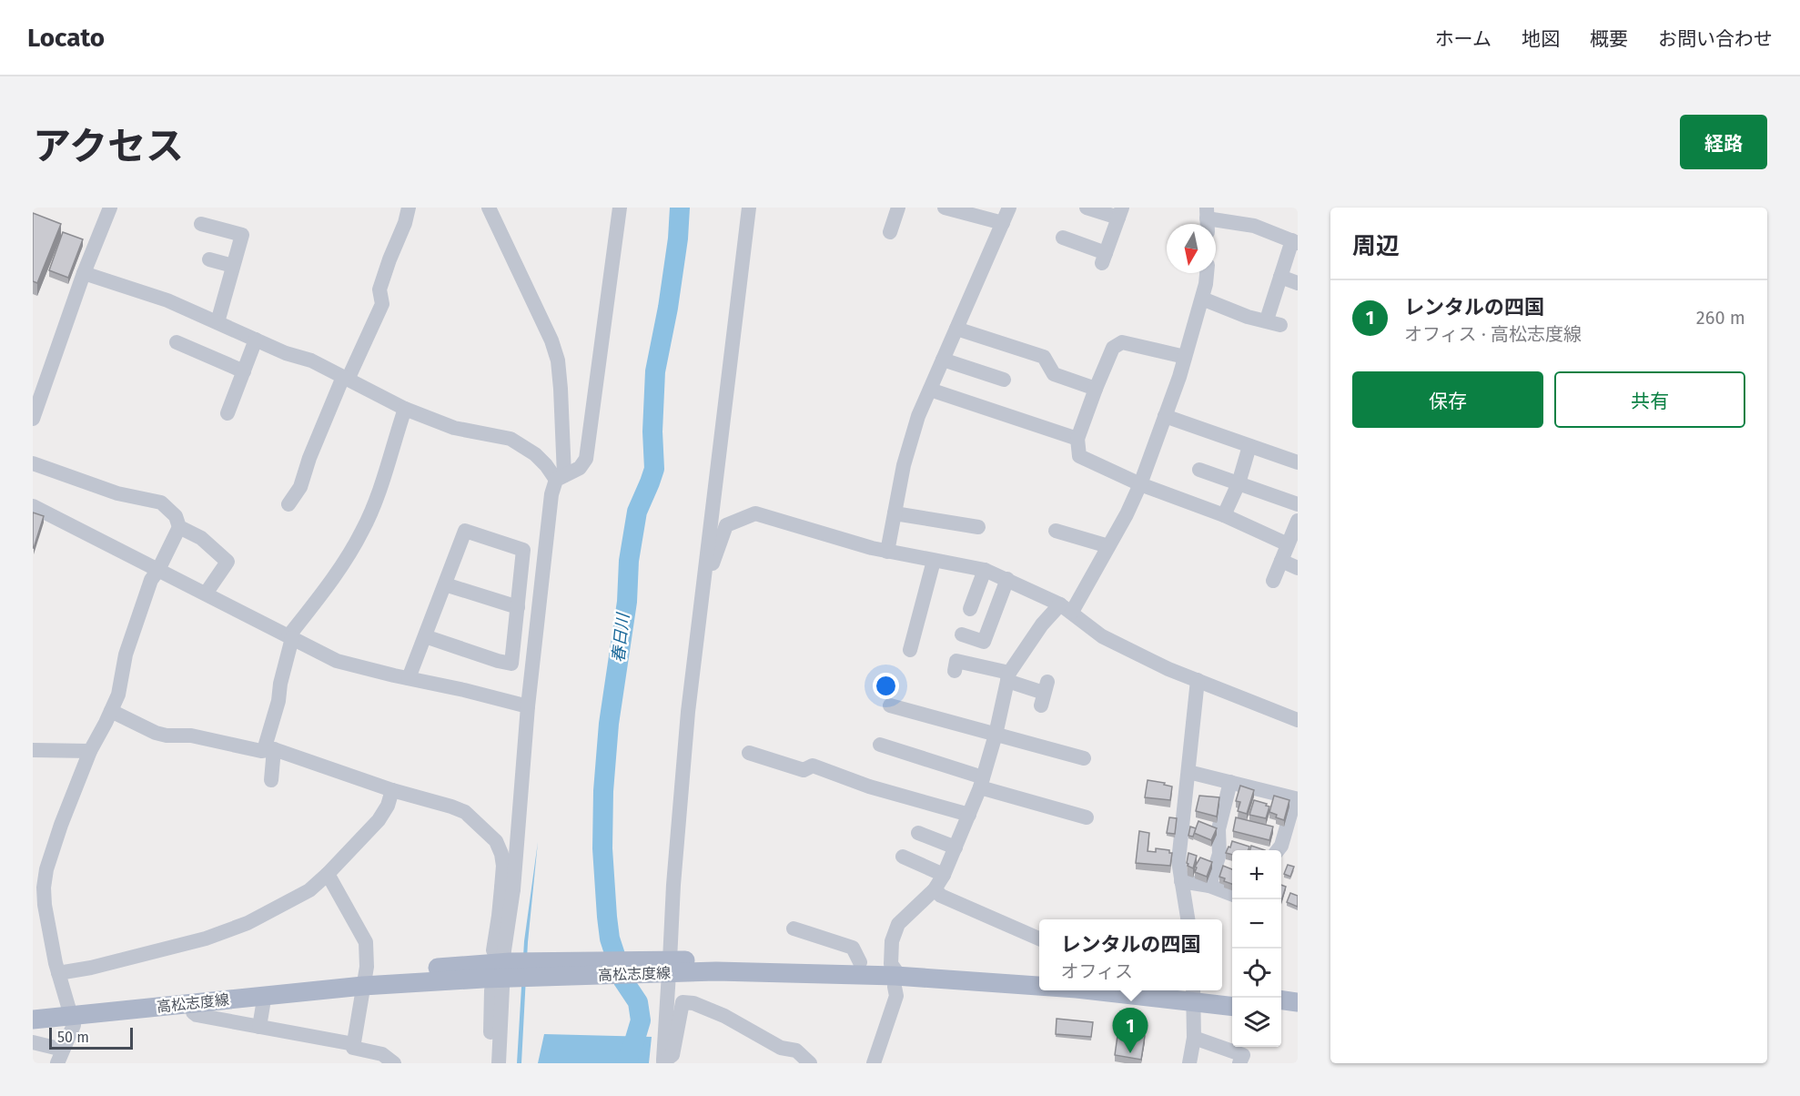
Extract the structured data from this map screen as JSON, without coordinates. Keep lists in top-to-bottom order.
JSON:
{
  "streets": {
    "main road": ["高松志度線"]
  },
  "water": ["春日川"],
  "scale_bar": "50 m",
  "north": "bottom",
  "page": {
    "header": "Locato",
    "nav": [
      "ホーム",
      "地図",
      "概要",
      "お問い合わせ"
    ],
    "title": "アクセス",
    "buttons": [
      "経路",
      ["保存", "共有"]
    ],
    "heading": "周辺",
    "list": [
      {
        "mark": "1",
        "name": "レンタルの四国",
        "note": "オフィス · 高松志度線",
        "value": "260 m"
      }
    ],
    "map_buttons": ["+", "−"],
    "popup": ["レンタルの四国", "オフィス"],
    "pins": "1",
    "scale": "50 m"
  }
}
